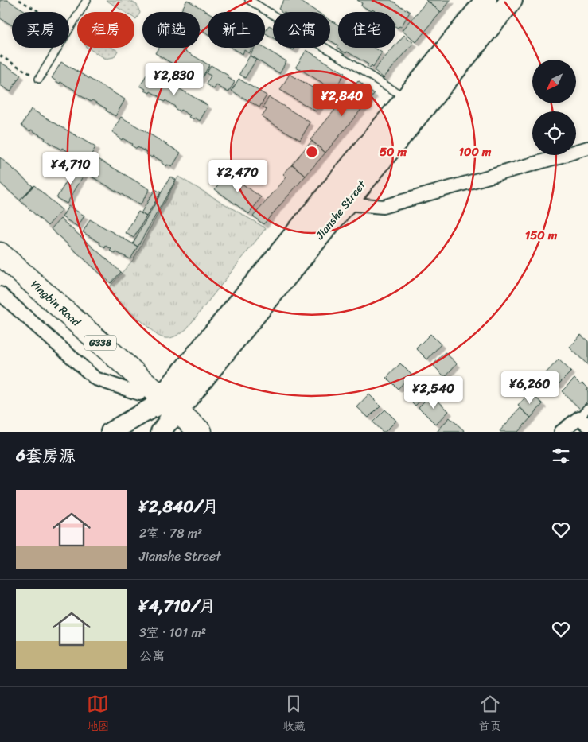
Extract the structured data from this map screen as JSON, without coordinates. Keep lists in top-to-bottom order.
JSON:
{
  "streets": {
    "highway": ["Yingbin Road", "G338"],
    "main road": ["Jianshe Street"]
  },
  "crossings": [
    ["Jianshe Street", "Yingbin Road"]
  ],
  "north": "bottom left",
  "page": {
    "chip": [
      "买房",
      "租房",
      "筛选",
      "新上",
      "公寓",
      "住宅"
    ],
    "price": [
      "¥2,830",
      "¥2,840",
      "¥4,710",
      "¥2,470",
      "¥6,260",
      "¥2,540"
    ],
    "heading": "6套房源",
    "list": [
      {
        "name": "¥2,840/月",
        "note": "2室 · 78 m² · Jianshe Street"
      },
      {
        "name": "¥4,710/月",
        "note": "3室 · 101 m² · 公寓"
      }
    ],
    "tabs": ["地图", "收藏", "首页"]
  },
  "rings": ["50 m", "100 m", "150 m"]
}
